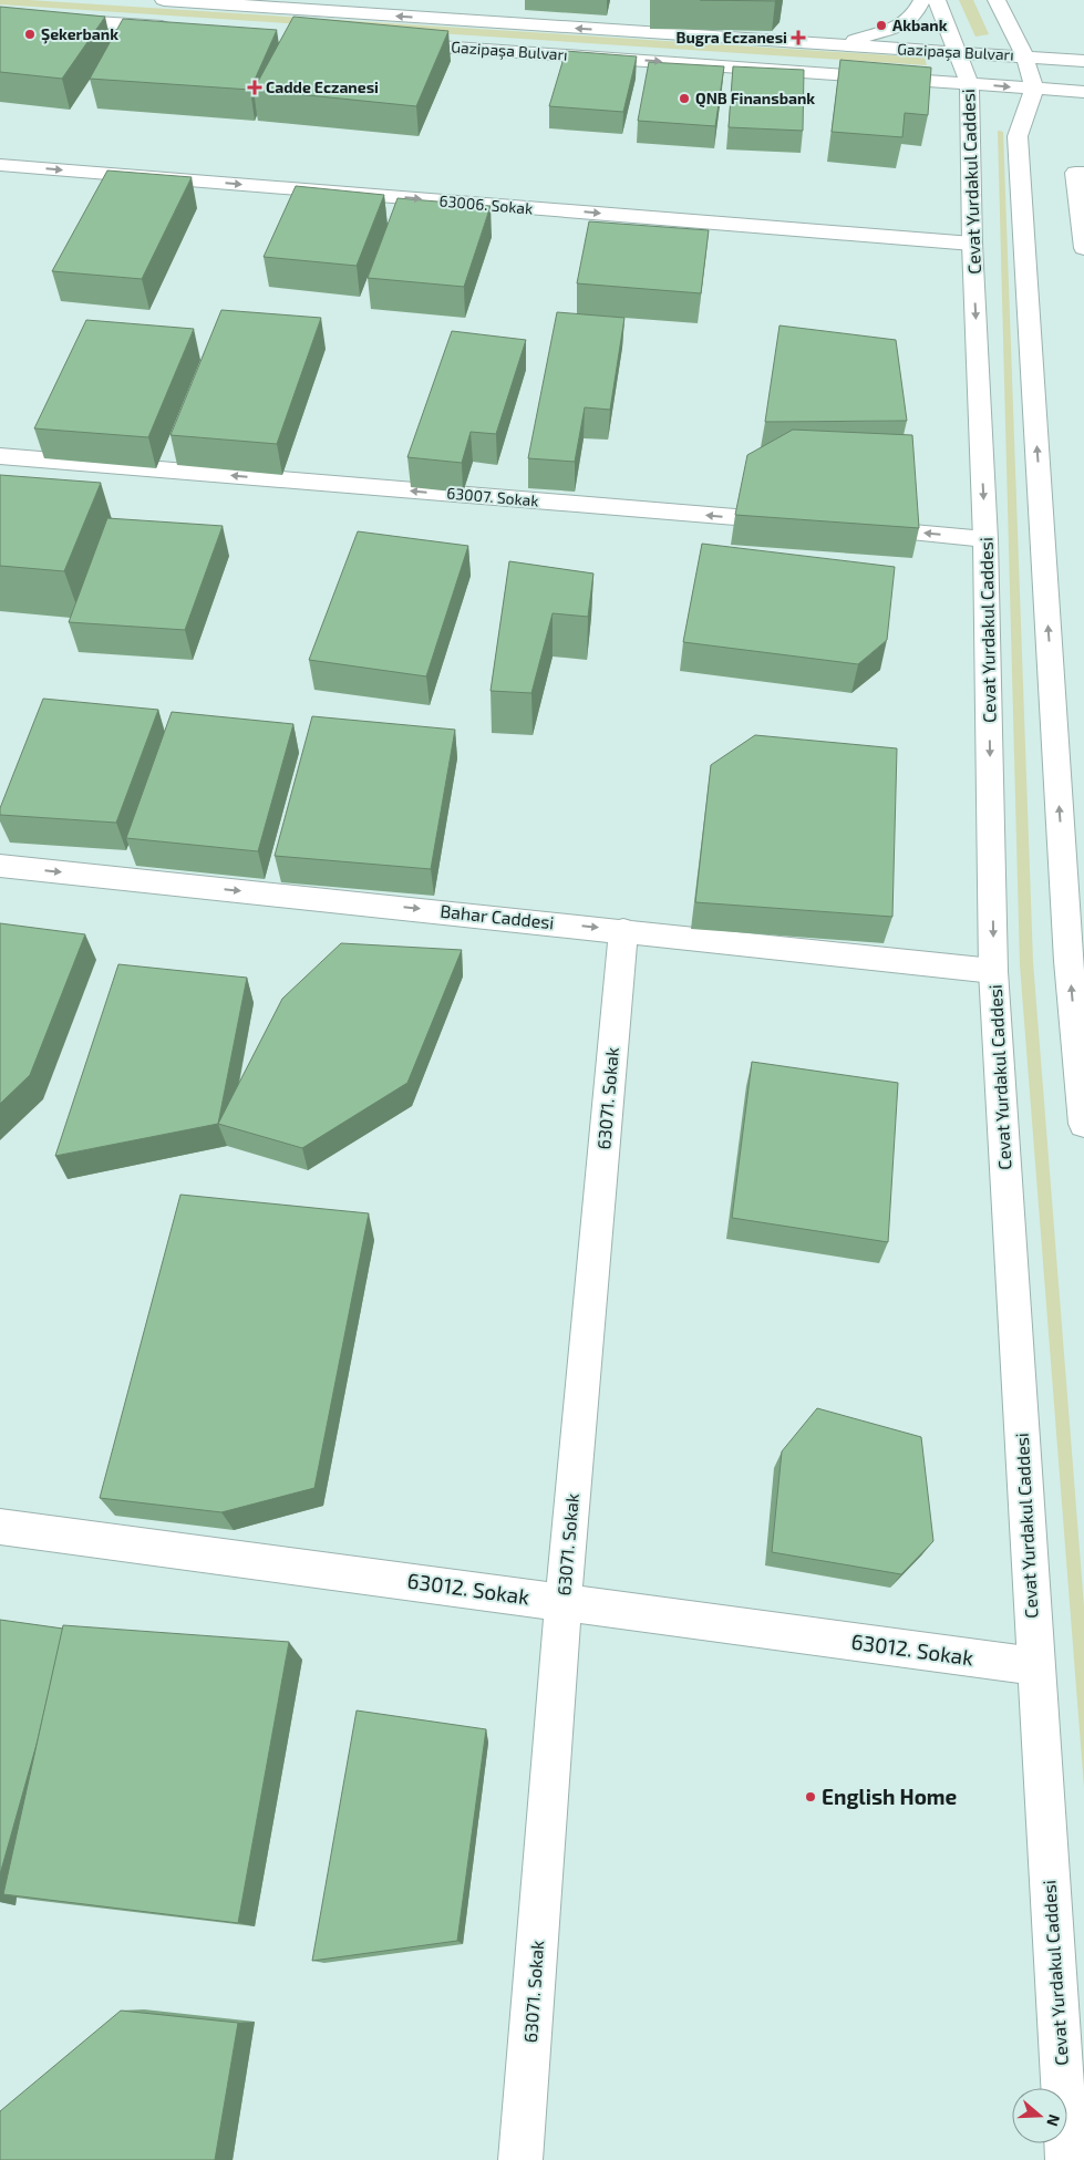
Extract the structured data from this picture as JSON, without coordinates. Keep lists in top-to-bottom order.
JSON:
{
  "streets": {
    "main road": [
      "Gazipaşa Bulvarı",
      "Cevat Yurdakul Caddesi",
      "63006. Sokak",
      "63007. Sokak",
      "Bahar Caddesi",
      "63071. Sokak",
      "63012. Sokak"
    ]
  },
  "crossings": [
    ["Gazipaşa Bulvarı", "Cevat Yurdakul Caddesi"],
    ["Cevat Yurdakul Caddesi", "63006. Sokak"],
    ["Cevat Yurdakul Caddesi", "Bahar Caddesi"],
    ["Cevat Yurdakul Caddesi", "63012. Sokak"],
    ["Bahar Caddesi", "63071. Sokak"],
    ["63071. Sokak", "63012. Sokak"]
  ],
  "one_way": ["63006. Sokak", "63007. Sokak", "Bahar Caddesi"],
  "places": {
    "other": [
      "Akbank",
      "Şekerbank",
      "QNB Finansbank",
      "English Home"
    ],
    "health": ["Bugra Eczanesi", "Cadde Eczanesi"]
  },
  "north": "right"
}
